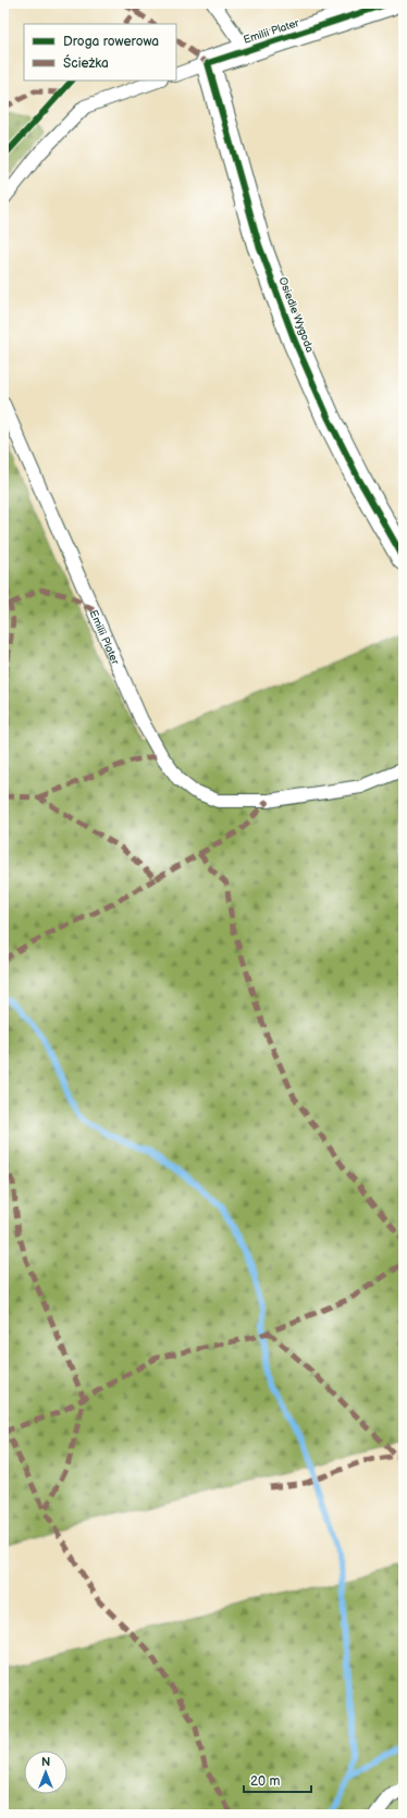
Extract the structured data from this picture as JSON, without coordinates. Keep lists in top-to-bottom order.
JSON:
{
  "streets": {
    "street": ["Emilii Plater", "Osiedle Wygoda"]
  },
  "crossings": [
    ["Emilii Plater", "Osiedle Wygoda"]
  ],
  "legend": ["Droga rowerowa", "Ścieżka"],
  "scale_bar": "20 m",
  "north": "top"
}
